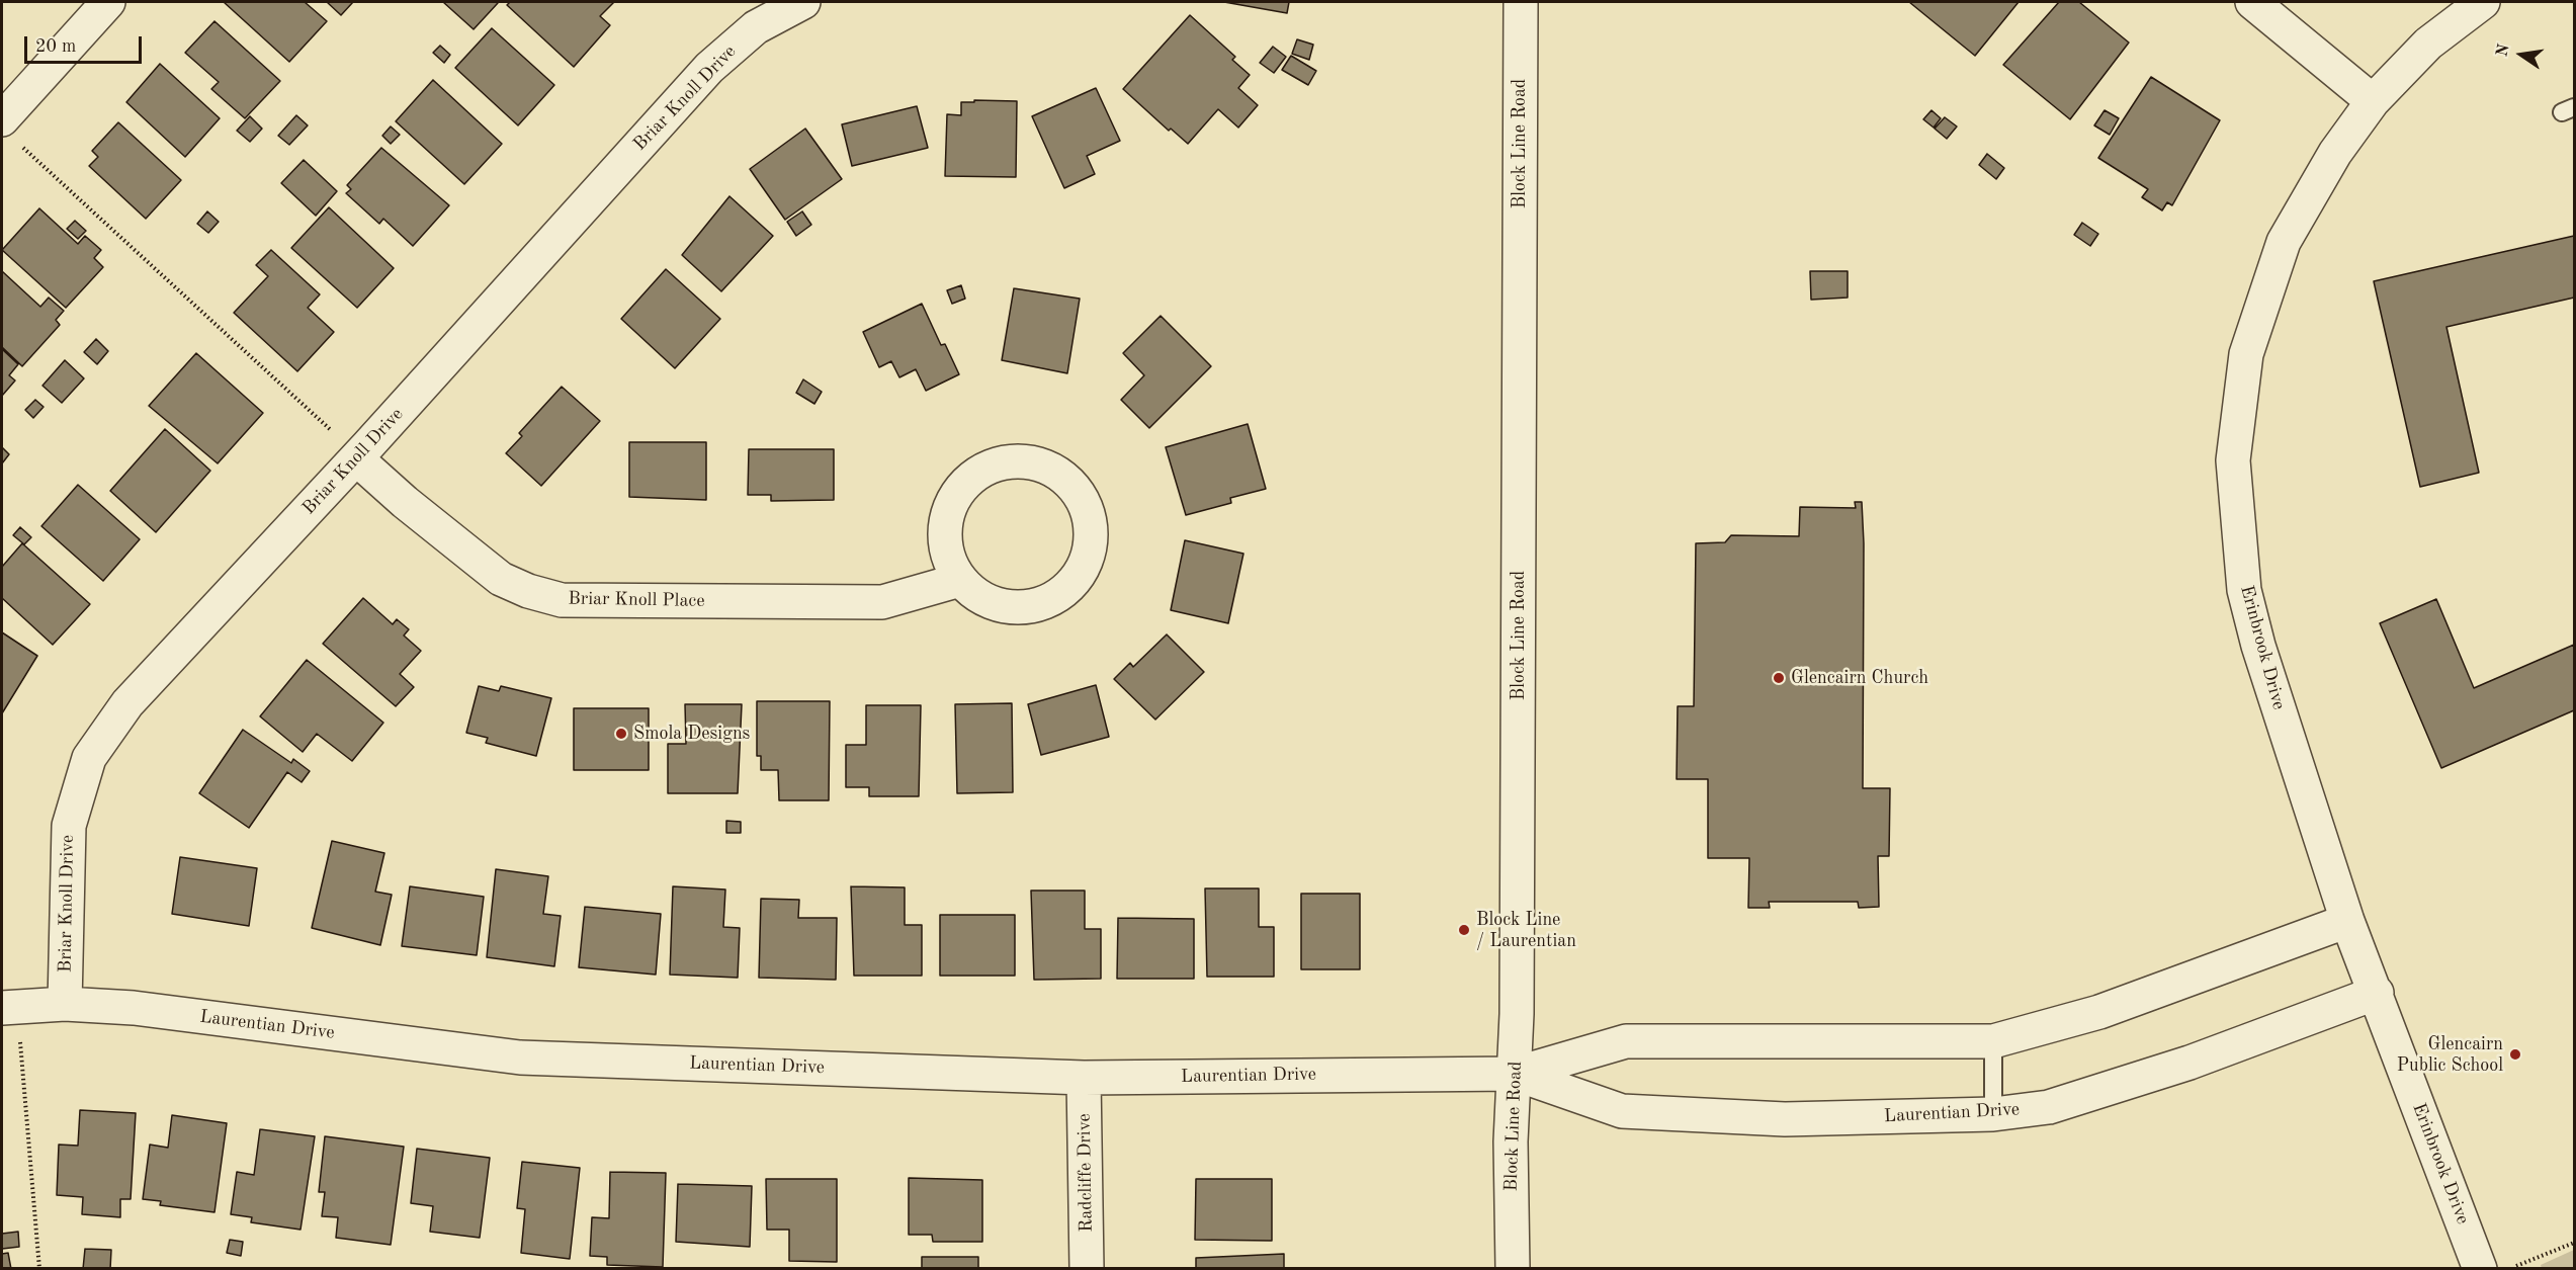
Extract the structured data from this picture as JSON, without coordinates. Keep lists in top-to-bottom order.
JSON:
{
  "streets": {
    "street": [
      "Briar Knoll Drive",
      "Block Line Road",
      "Briar Knoll Place",
      "Erinbrook Drive",
      "Laurentian Drive",
      "Radcliffe Drive"
    ]
  },
  "crossings": [
    ["Briar Knoll Drive", "Briar Knoll Place"],
    ["Briar Knoll Drive", "Laurentian Drive"],
    ["Block Line Road", "Laurentian Drive"],
    ["Erinbrook Drive", "Laurentian Drive"],
    ["Laurentian Drive", "Radcliffe Drive"]
  ],
  "places": [
    "Glencairn Church",
    "Smola Designs",
    "Block Line / Laurentian",
    "Glencairn Public School"
  ],
  "scale_bar": "20 m",
  "north": "left"
}
